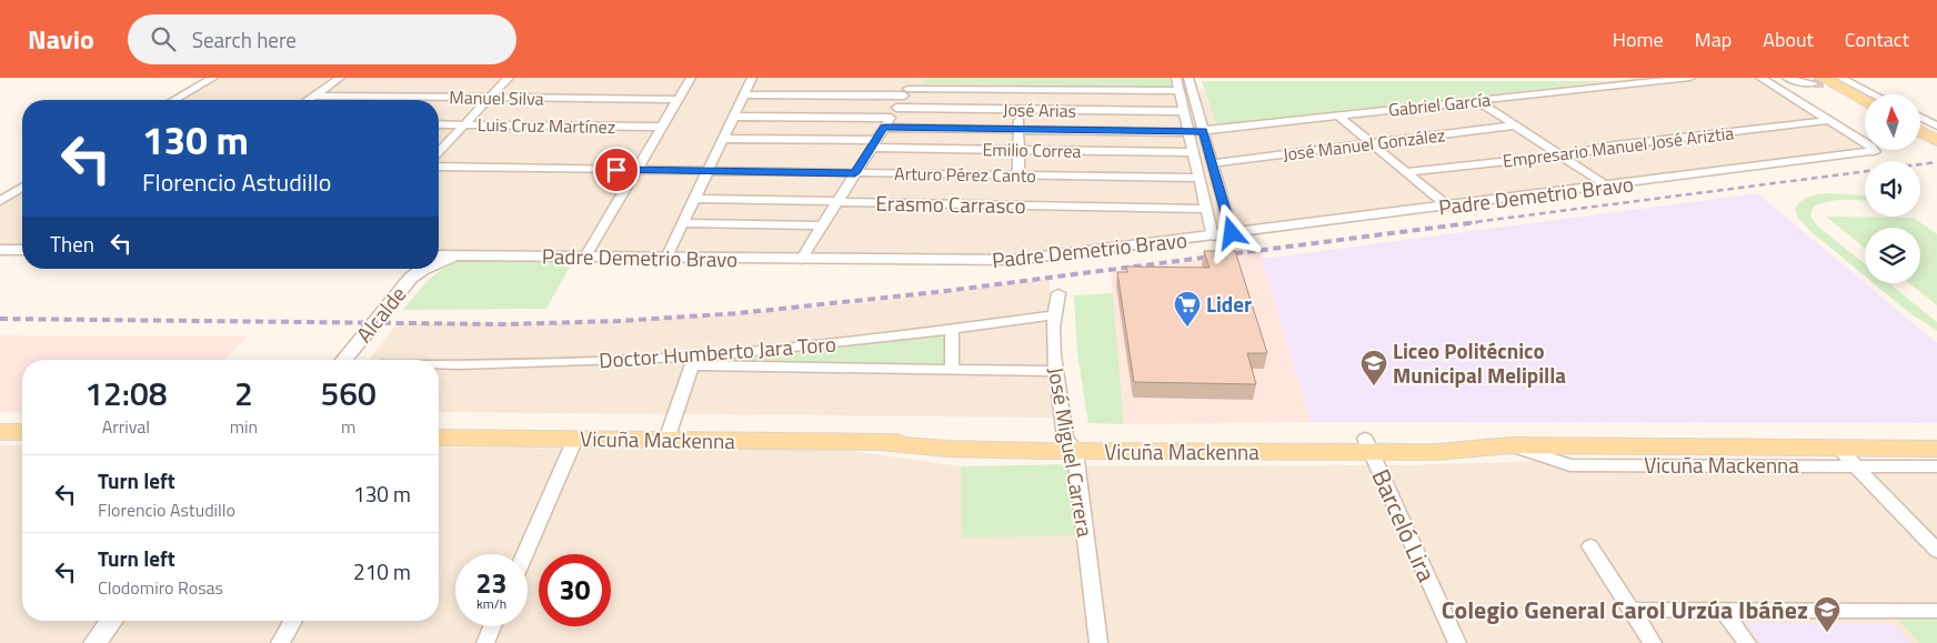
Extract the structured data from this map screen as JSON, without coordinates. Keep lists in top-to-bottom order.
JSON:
{
  "streets": {
    "main road": ["Vicuña Mackenna"],
    "street": [
      "Manuel Silva",
      "Gabriel García",
      "José Arias",
      "Luis Cruz Martínez",
      "José Manuel González",
      "Empresario Manuel José Ariztia",
      "Emilio Correa",
      "Arturo Pérez Canto",
      "Padre Demetrio Bravo",
      "Erasmo Carrasco",
      "Alcalde",
      "Doctor Humberto Jara Toro",
      "José Miguel Carrera",
      "Barceló Lira"
    ]
  },
  "crossings": [
    ["Padre Demetrio Bravo", "Alcalde"],
    ["Doctor Humberto Jara Toro", "José Miguel Carrera"],
    ["Vicuña Mackenna", "José Miguel Carrera"],
    ["Vicuña Mackenna", "Barceló Lira"]
  ],
  "places": {
    "supermarket": ["Lider"],
    "school or university": ["Liceo Politécnico Municipal Melipilla", "Colegio General Carol Urzúa Ibáñez"]
  },
  "north": "top",
  "page": {
    "header": "Navio",
    "search": "Search here",
    "nav": [
      "Home",
      "Map",
      "About",
      "Contact"
    ],
    "turn": ["130 m", "Florencio Astudillo"],
    "then": "Then",
    "eta": [
      "12:08",
      "Arrival",
      "2",
      "min",
      "560",
      "m"
    ],
    "list": [
      {
        "name": "Turn left",
        "note": "Florencio Astudillo",
        "value": "130 m"
      },
      {
        "name": "Turn left",
        "note": "Clodomiro Rosas",
        "value": "210 m"
      }
    ],
    "speed": "23 km/h",
    "limit": "30"
  }
}
